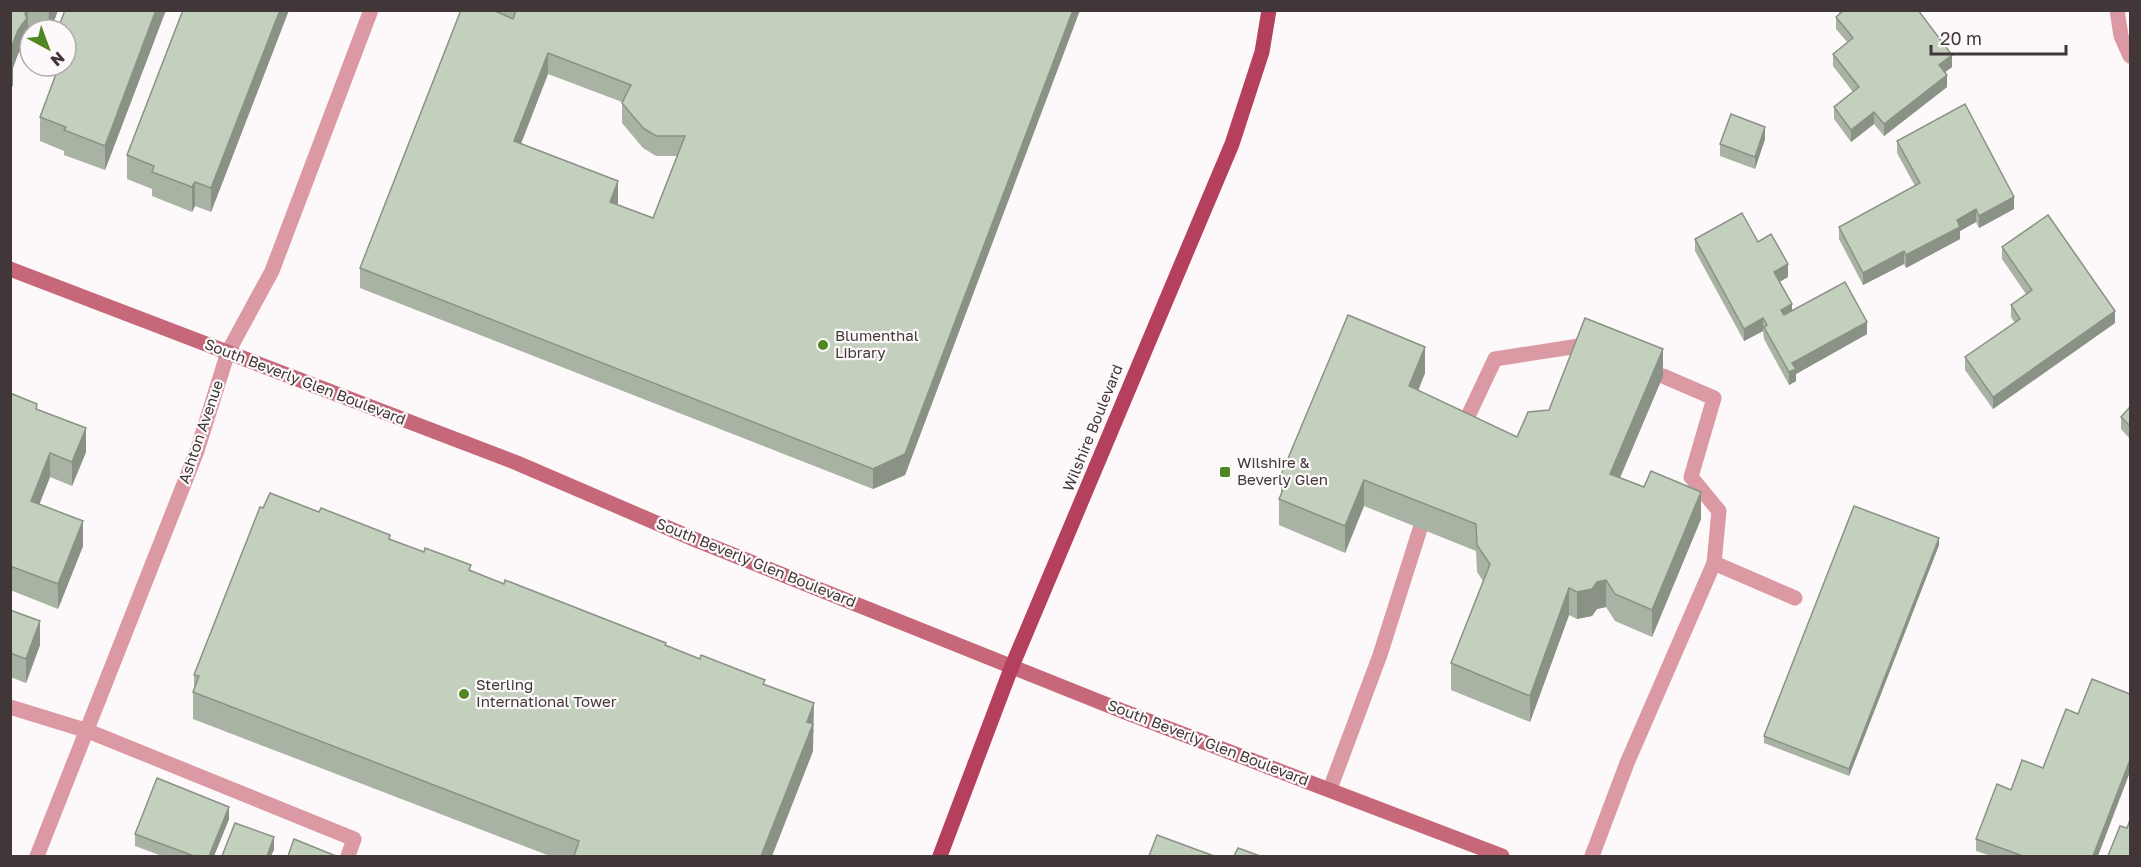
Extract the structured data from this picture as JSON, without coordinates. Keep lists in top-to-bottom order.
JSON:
{
  "streets": {
    "main road": ["South Beverly Glen Boulevard", "Wilshire Boulevard"],
    "street": ["Ashton Avenue"]
  },
  "crossings": [
    ["South Beverly Glen Boulevard", "Wilshire Boulevard"],
    ["South Beverly Glen Boulevard", "Ashton Avenue"]
  ],
  "places": {
    "other": ["Blumenthal Library", "Sterling International Tower"],
    "transit": ["Wilshire & Beverly Glen"]
  },
  "scale_bar": "20 m",
  "north": "bottom right"
}
